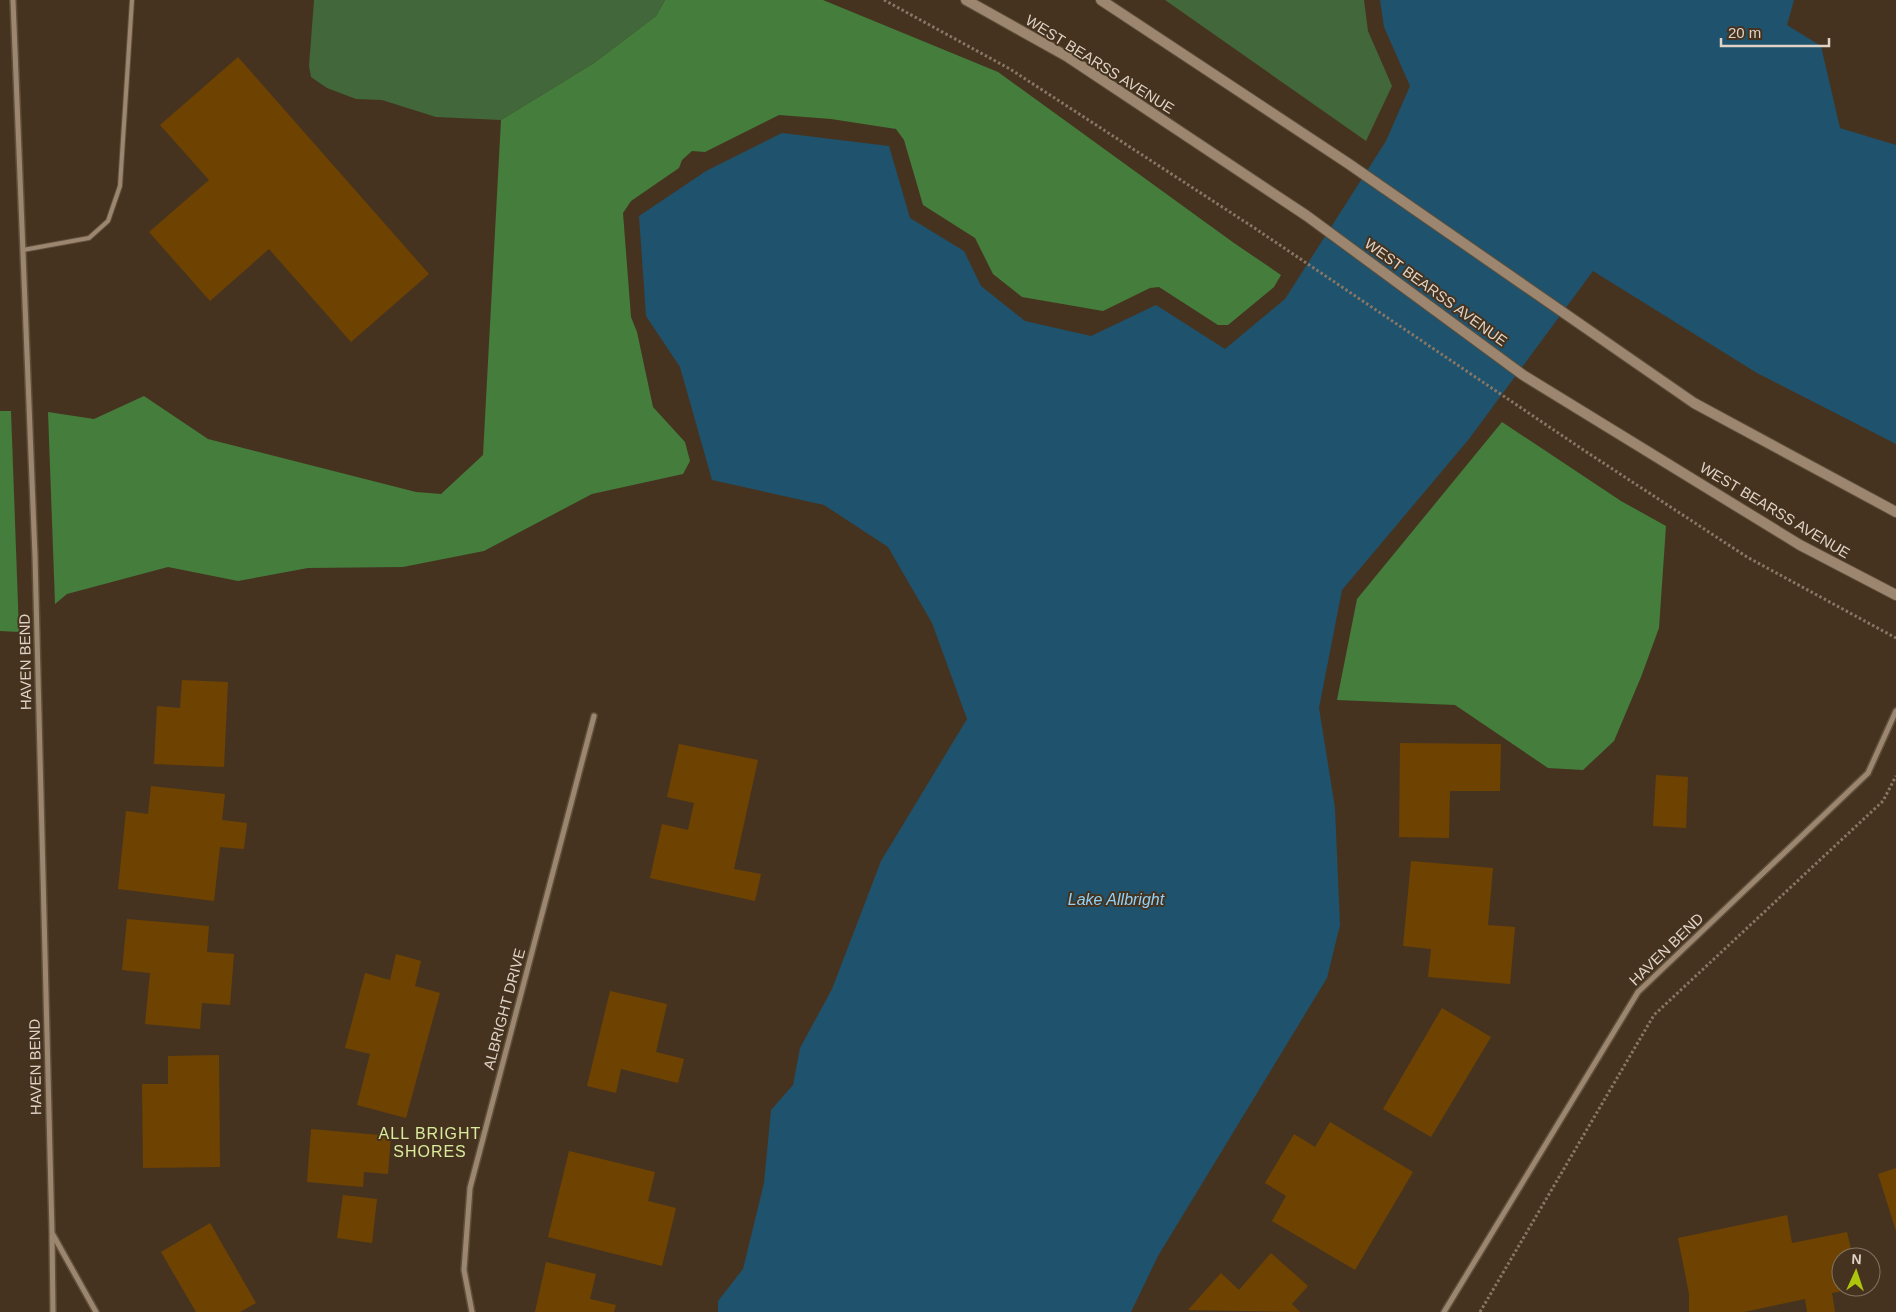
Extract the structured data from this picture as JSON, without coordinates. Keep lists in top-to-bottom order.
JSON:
{
  "streets": {
    "main road": ["WEST BEARSS AVENUE"],
    "street": ["HAVEN BEND", "ALBRIGHT DRIVE"]
  },
  "districts": ["ALL BRIGHT SHORES"],
  "water": ["Lake Allbright"],
  "scale_bar": "20 m",
  "north": "top"
}
